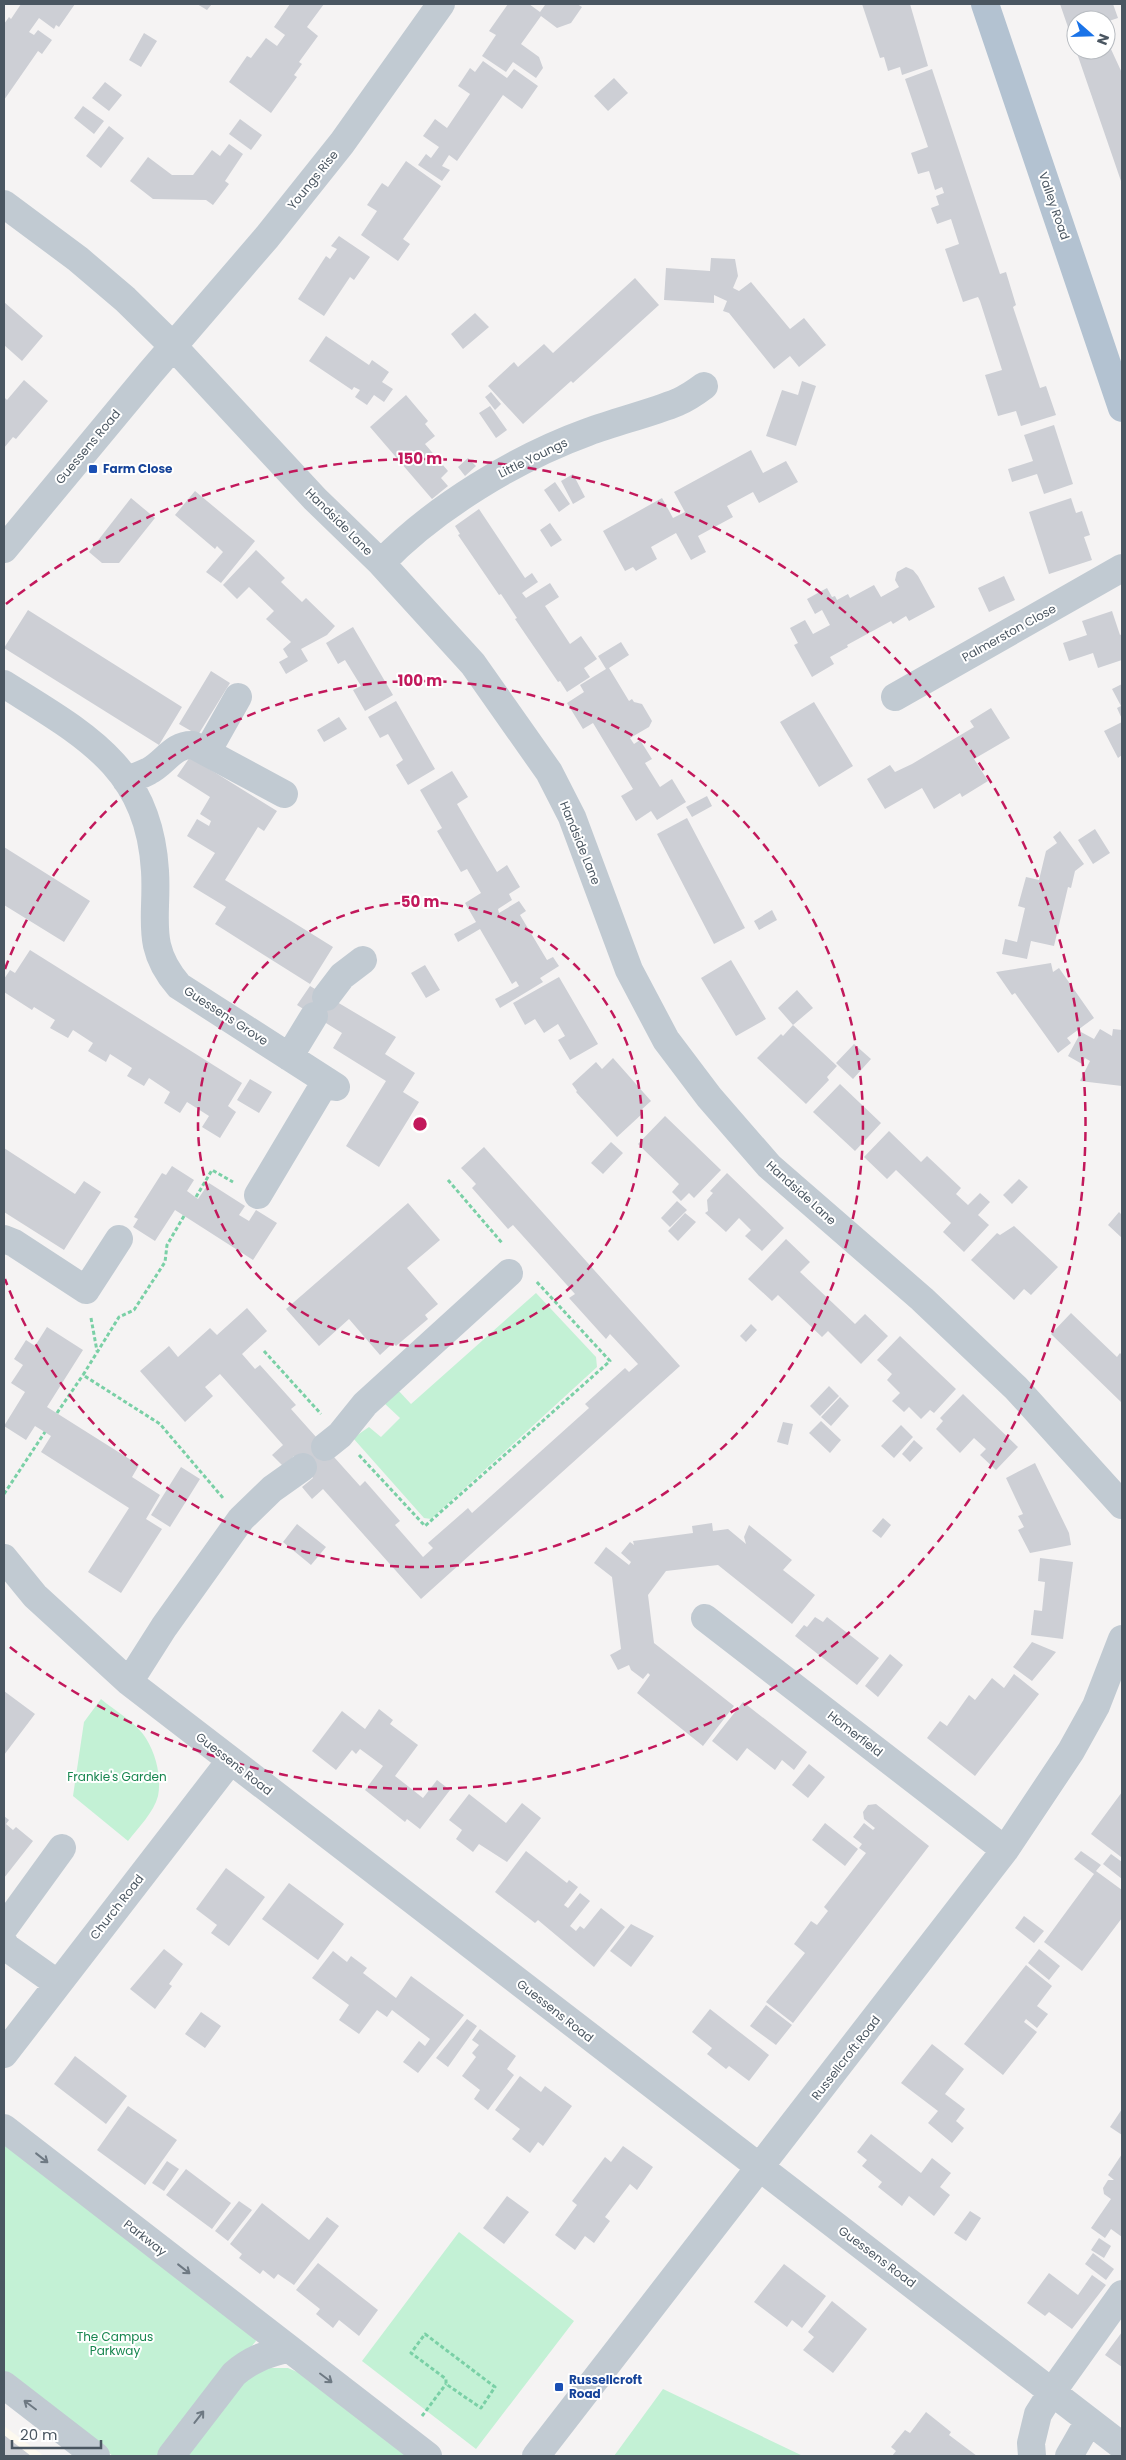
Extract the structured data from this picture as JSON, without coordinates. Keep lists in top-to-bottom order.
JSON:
{
  "streets": {
    "main road": ["Valley Road"],
    "street": [
      "Youngs Rise",
      "Guessens Road",
      "Little Youngs",
      "Handside Lane",
      "Palmerston Close",
      "Guessens Grove",
      "Homerfield",
      "Church Road",
      "Russellcroft Road",
      "Parkway"
    ]
  },
  "crossings": [
    ["Youngs Rise", "Guessens Road"],
    ["Youngs Rise", "Handside Lane"],
    ["Guessens Road", "Handside Lane"],
    ["Guessens Road", "Church Road"],
    ["Guessens Road", "Russellcroft Road"],
    ["Little Youngs", "Handside Lane"],
    ["Homerfield", "Russellcroft Road"]
  ],
  "one_way": ["Parkway"],
  "parks": ["Frankie's Garden", "The Campus Parkway"],
  "places": {
    "transit": ["Farm Close", "Russellcroft Road"]
  },
  "scale_bar": "20 m",
  "north": "right",
  "rings": ["150 m", "100 m", "50 m"]
}
